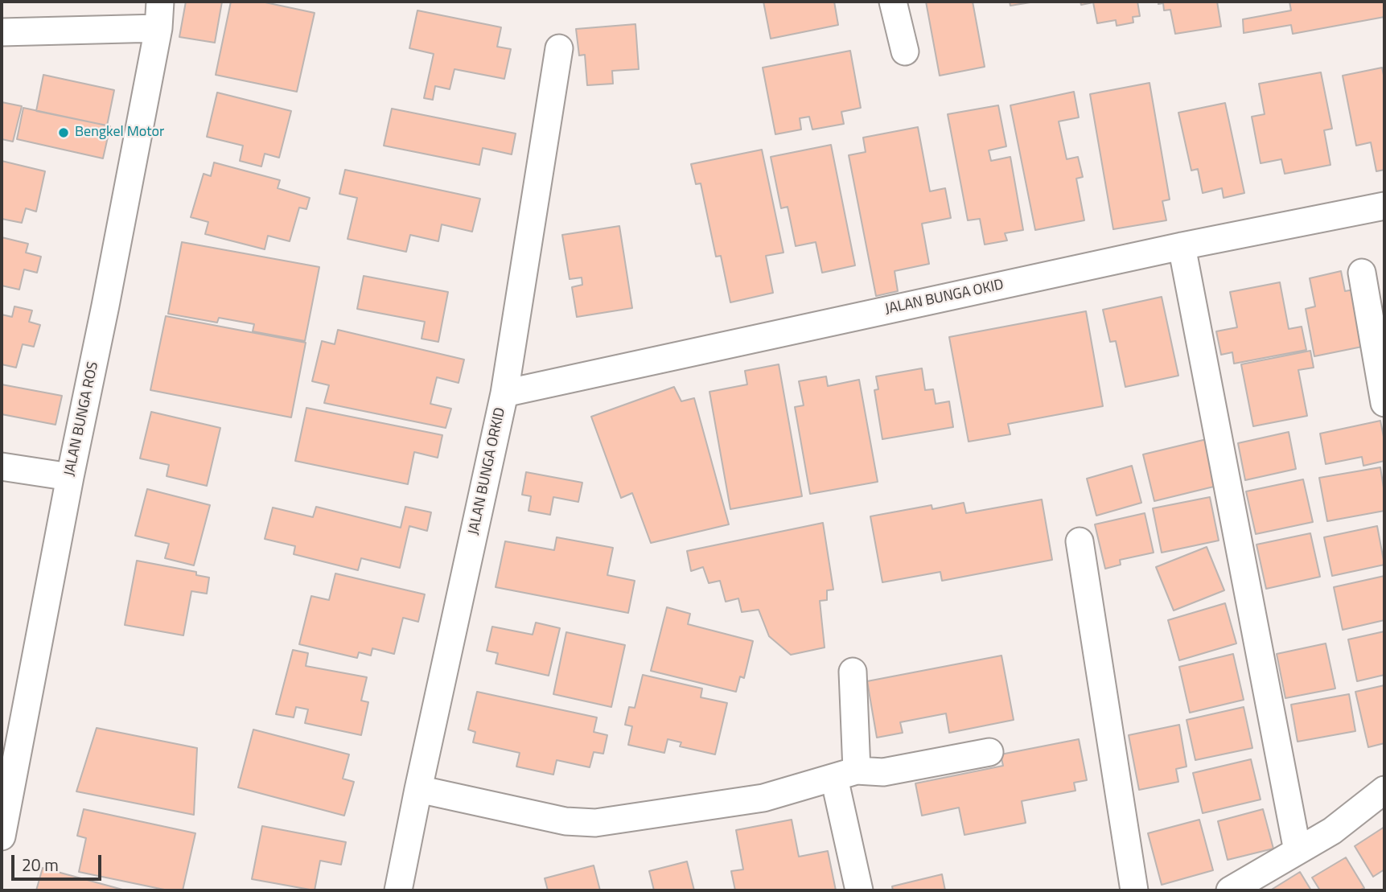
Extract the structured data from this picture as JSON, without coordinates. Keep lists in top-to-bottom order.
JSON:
{
  "streets": {
    "street": ["JALAN BUNGA OKID", "JALAN BUNGA ROS", "JALAN BUNGA ORKID"]
  },
  "crossings": [
    ["JALAN BUNGA OKID", "JALAN BUNGA ORKID"]
  ],
  "places": ["Bengkel Motor"],
  "scale_bar": "20 m"
}
